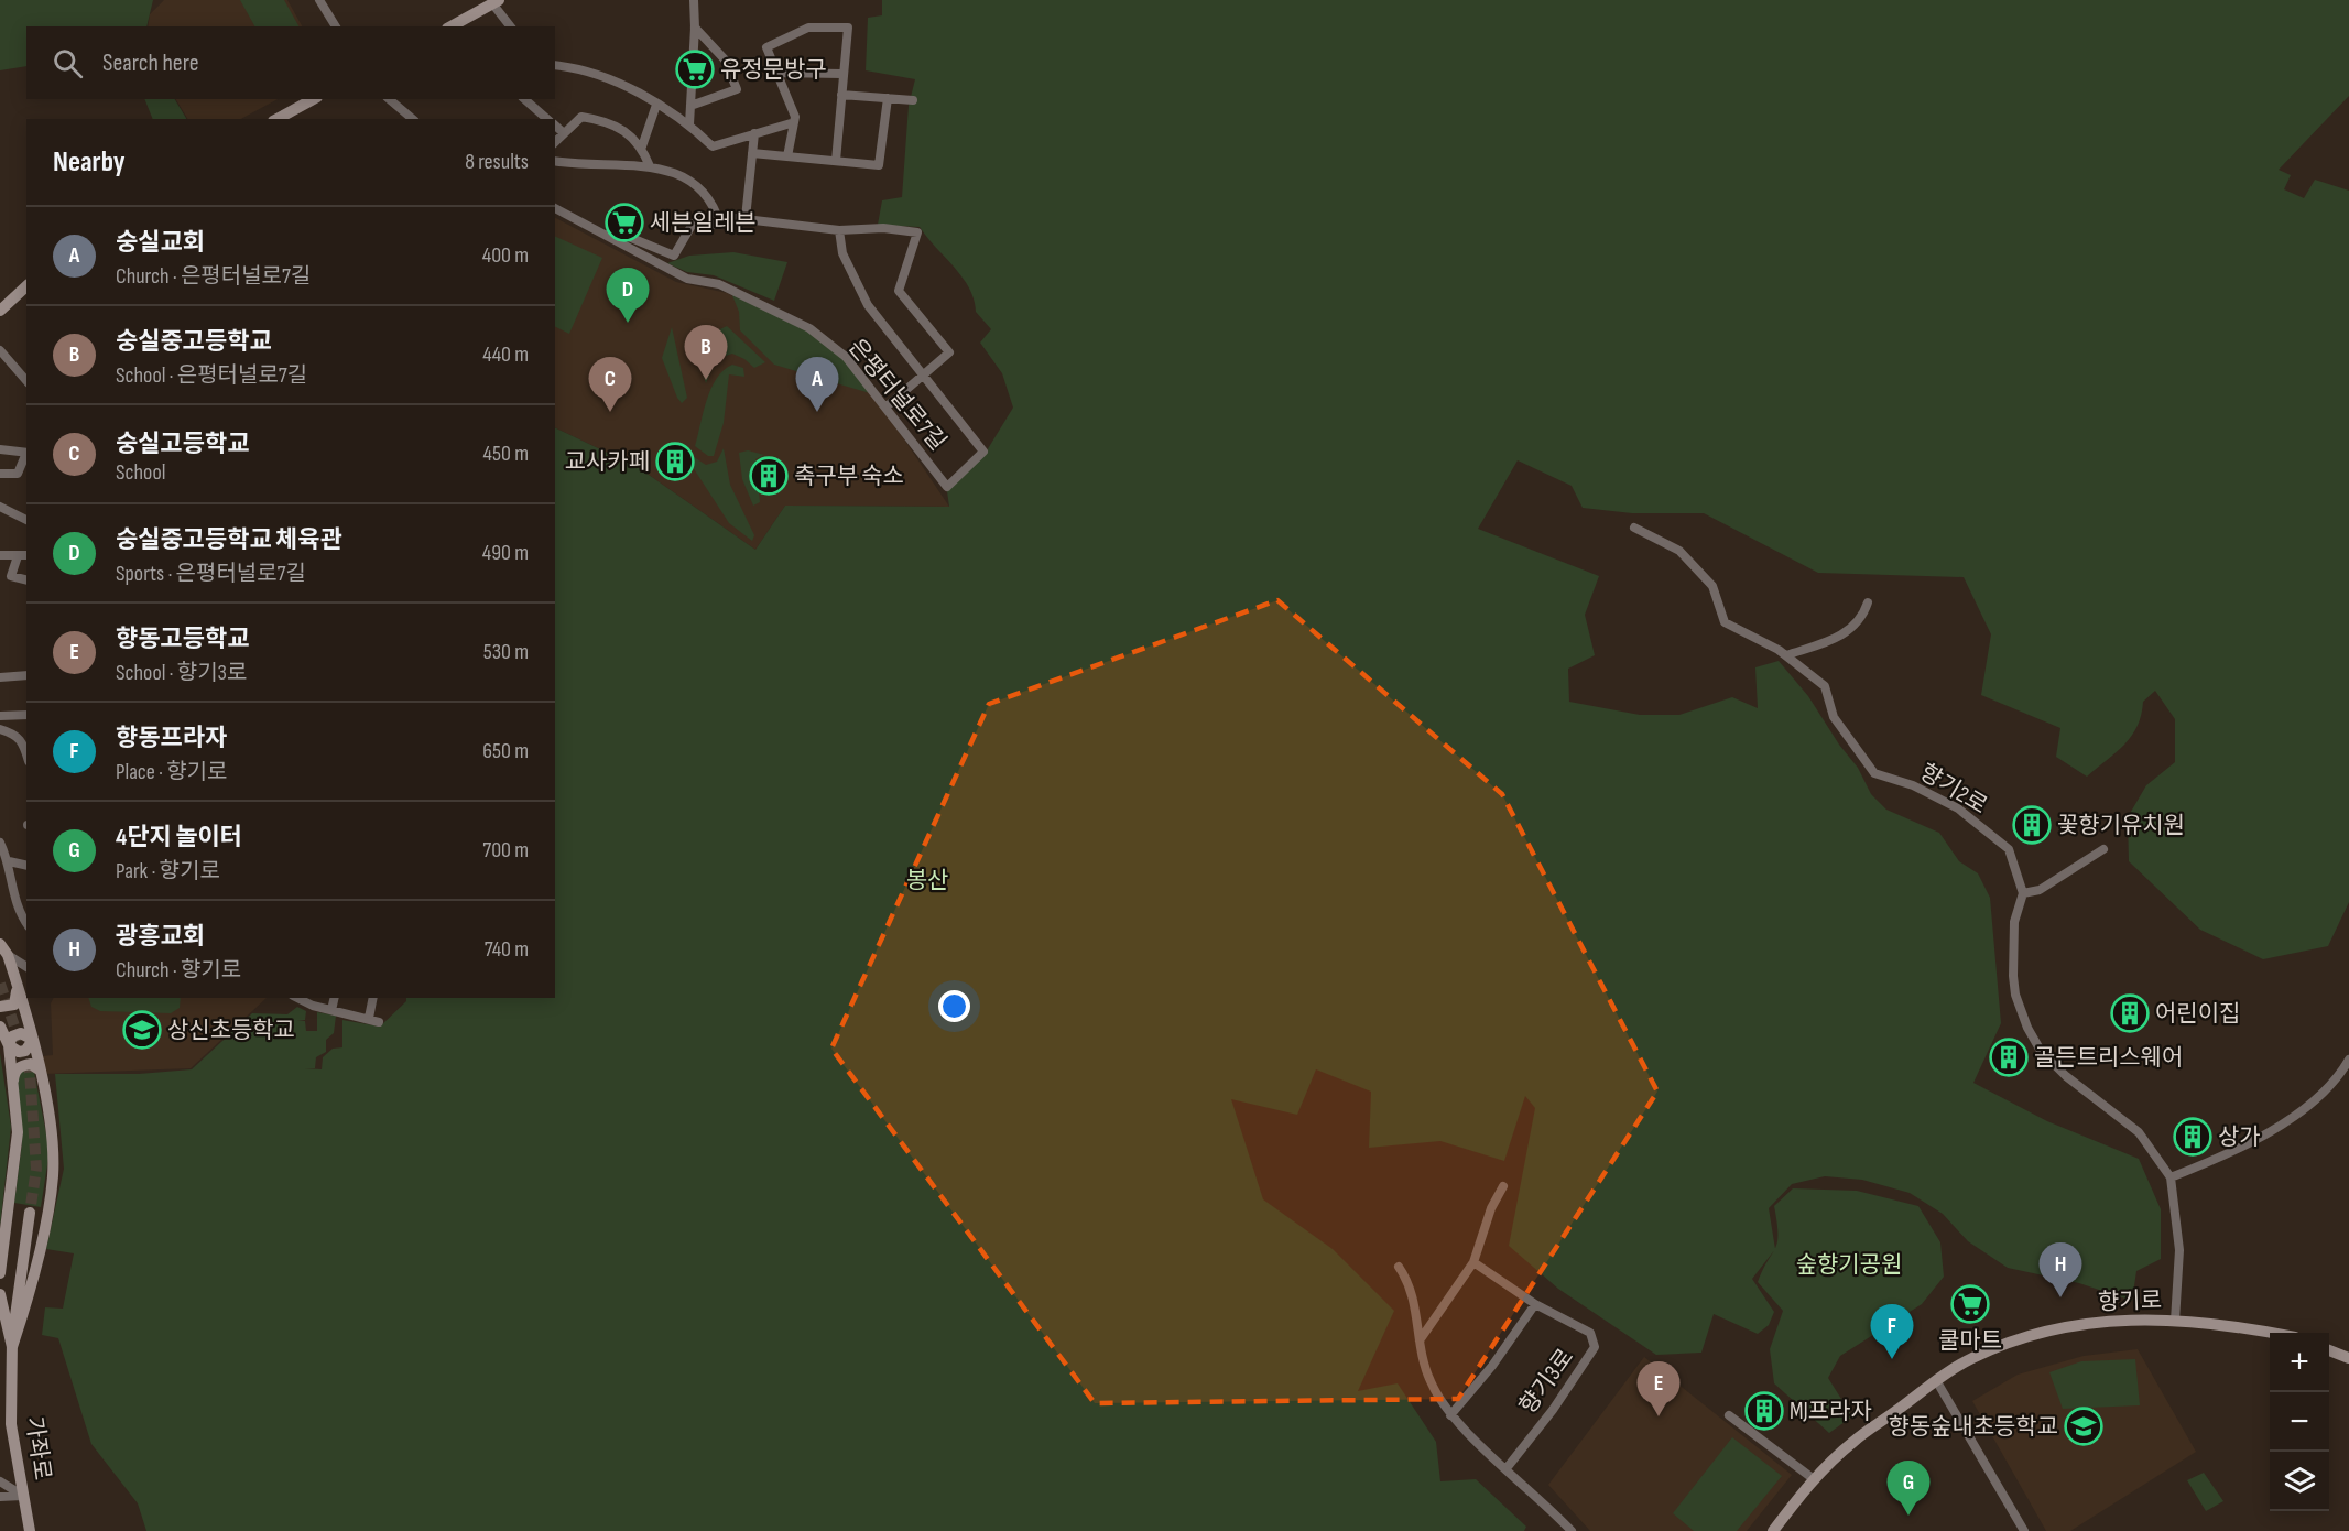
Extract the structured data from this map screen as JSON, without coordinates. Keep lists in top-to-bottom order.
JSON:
{
  "streets": {
    "main road": ["향기로", "가좌로"],
    "street": ["은평터널로7길", "향기2로", "향기3로"]
  },
  "parks": ["봉산", "숲향기공원"],
  "places": {
    "supermarket": ["유정문방구", "세븐일레븐", "쿨마트"],
    "building": [
      "교사카페",
      "축구부 숙소",
      "꽃향기유치원",
      "어린이집",
      "골든트리스웨어",
      "상가",
      "MJ프라자"
    ],
    "school or university": ["상신초등학교", "향동숲내초등학교"]
  },
  "page": {
    "search": "Search here",
    "heading": ["Nearby", "8 results"],
    "list": [
      {
        "mark": "A",
        "name": "숭실교회",
        "note": "Church · 은평터널로7길",
        "value": "400 m"
      },
      {
        "mark": "B",
        "name": "숭실중고등학교",
        "note": "School · 은평터널로7길",
        "value": "440 m"
      },
      {
        "mark": "C",
        "name": "숭실고등학교",
        "note": "School",
        "value": "450 m"
      },
      {
        "mark": "D",
        "name": "숭실중고등학교 체육관",
        "note": "Sports · 은평터널로7길",
        "value": "490 m"
      },
      {
        "mark": "E",
        "name": "향동고등학교",
        "note": "School · 향기3로",
        "value": "530 m"
      },
      {
        "mark": "F",
        "name": "향동프라자",
        "note": "Place · 향기로",
        "value": "650 m"
      },
      {
        "mark": "G",
        "name": "4단지 놀이터",
        "note": "Park · 향기로",
        "value": "700 m"
      },
      {
        "mark": "H",
        "name": "광흥교회",
        "note": "Church · 향기로",
        "value": "740 m"
      }
    ],
    "pins": [
      "D",
      "B",
      "A",
      "C",
      "H",
      "F",
      "E",
      "G"
    ],
    "map_buttons": ["+", "−"]
  }
}
